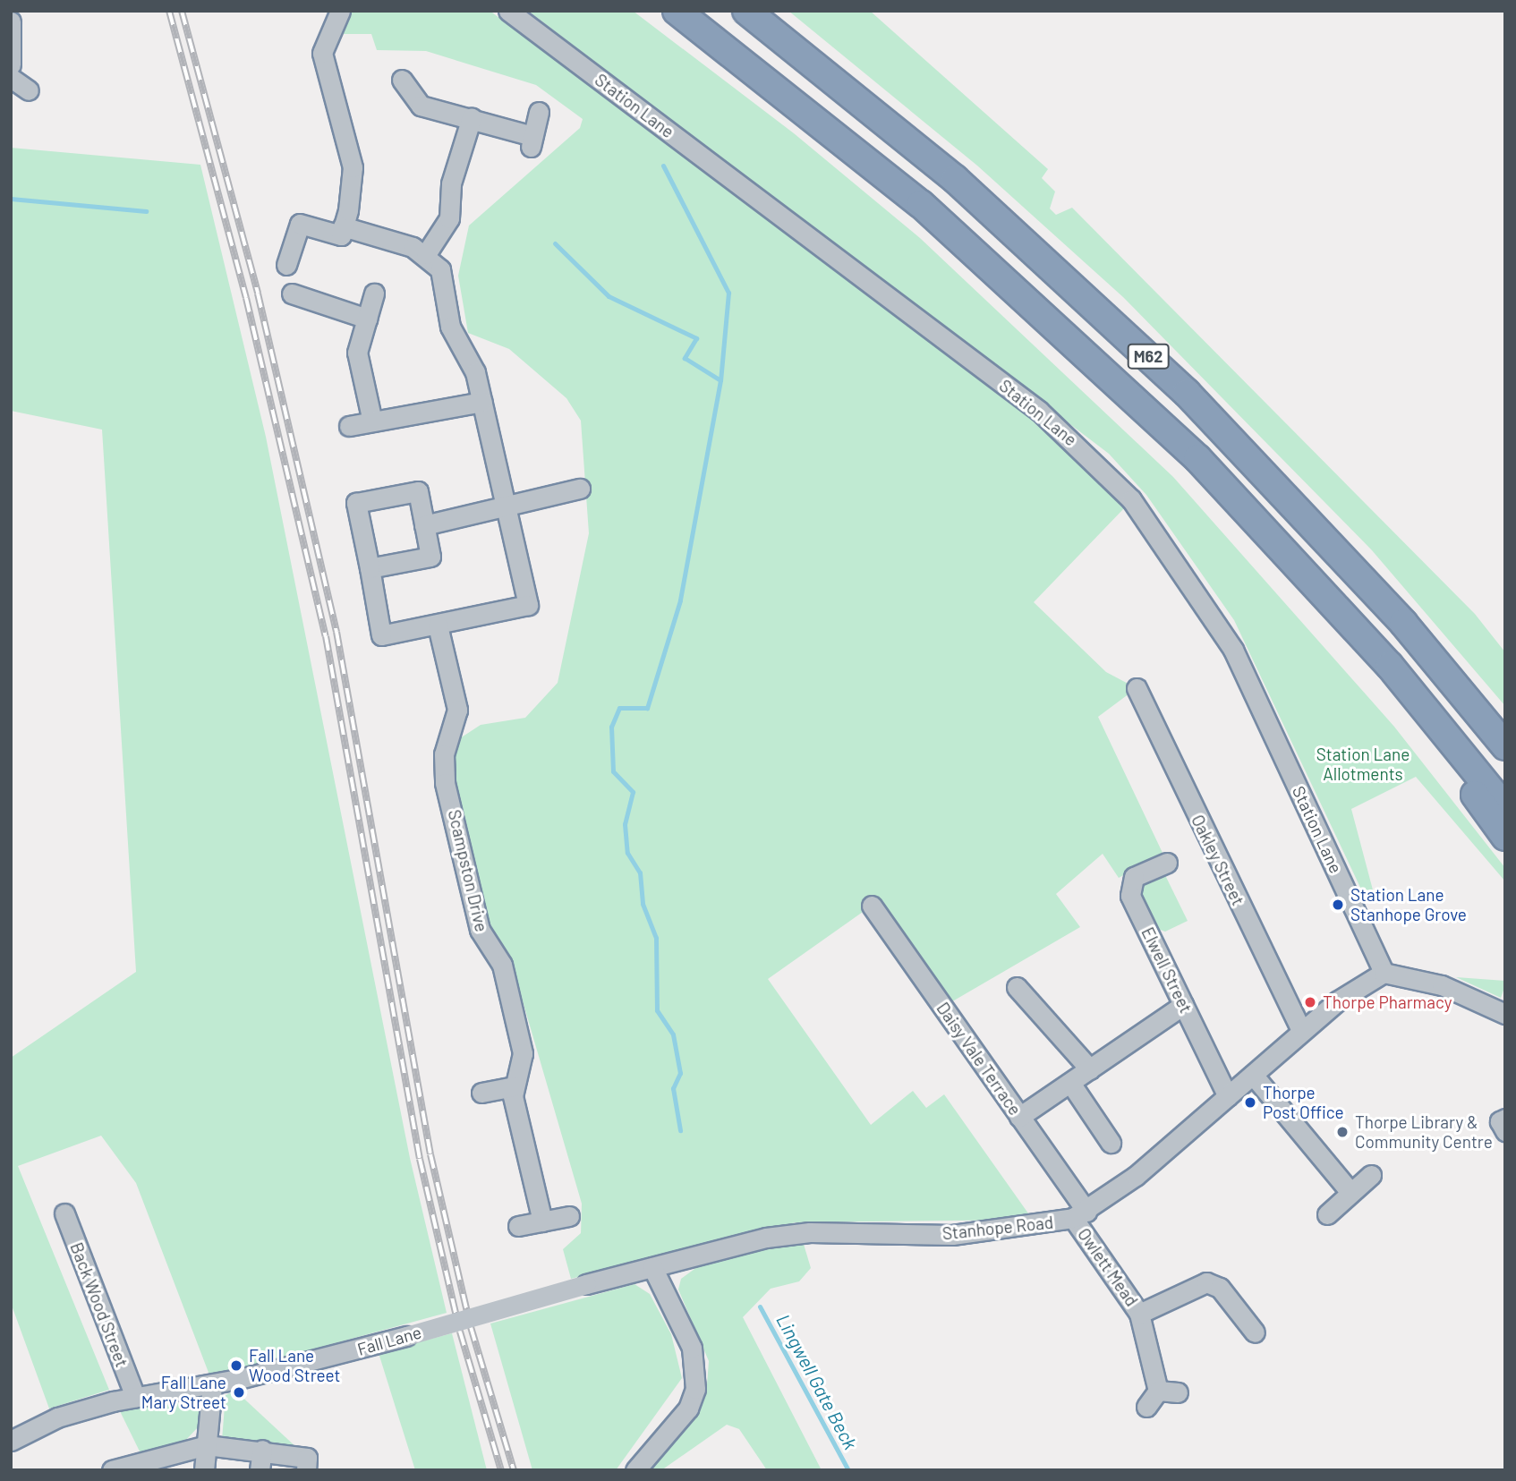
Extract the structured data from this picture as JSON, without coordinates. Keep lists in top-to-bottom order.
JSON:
{
  "streets": {
    "highway": ["M62"],
    "street": [
      "Station Lane",
      "Oakley Street",
      "Scampston Drive",
      "Elwell Street",
      "Daisy Vale Terrace",
      "Stanhope Road",
      "Owlett Mead",
      "Back Wood Street",
      "Fall Lane"
    ]
  },
  "crossings": [
    ["Daisy Vale Terrace", "Stanhope Road"],
    ["Daisy Vale Terrace", "Owlett Mead"],
    ["Stanhope Road", "Owlett Mead"],
    ["Stanhope Road", "Fall Lane"],
    ["Back Wood Street", "Fall Lane"]
  ],
  "water": ["Lingwell Gate Beck"],
  "parks": ["Station Lane Allotments"],
  "places": [
    "Station Lane Stanhope Grove",
    "Thorpe Pharmacy",
    "Thorpe Post Office",
    "Thorpe Library & Community Centre",
    "Fall Lane Wood Street",
    "Fall Lane Mary Street"
  ]
}
